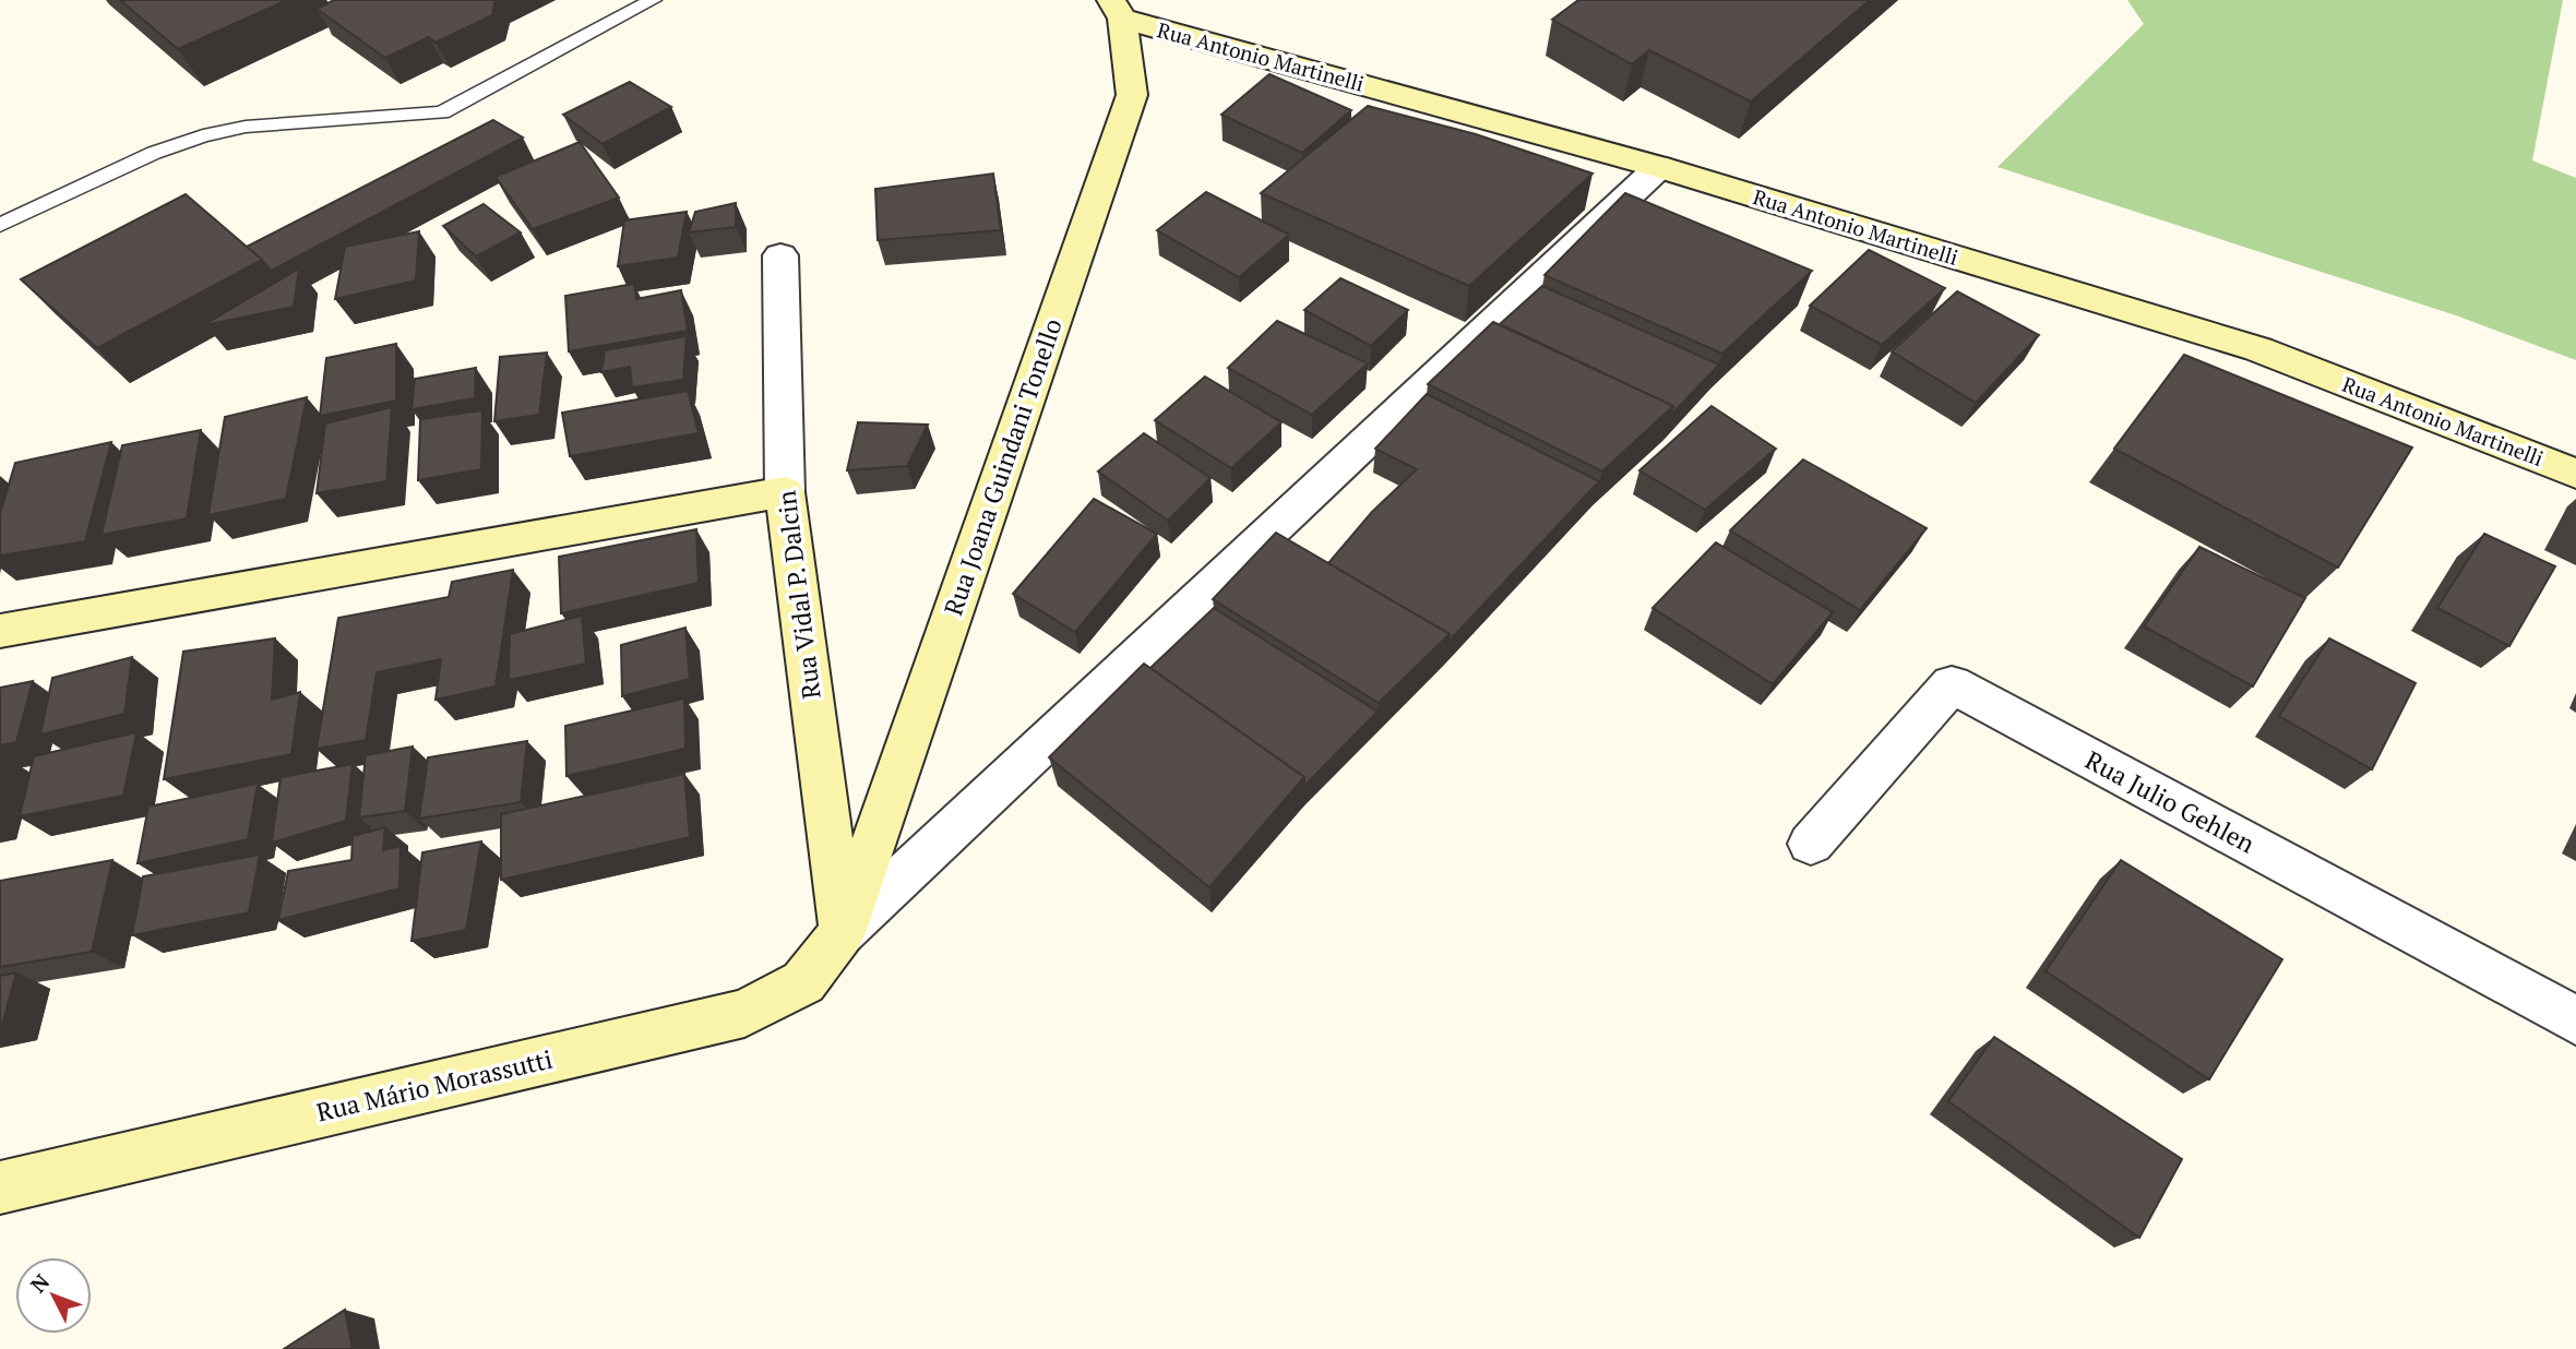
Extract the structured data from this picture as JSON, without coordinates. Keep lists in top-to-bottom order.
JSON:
{
  "streets": {
    "street": [
      "Rua Antonio Martinelli",
      "Rua Joana Guindani Tonello",
      "Rua Vidal P. Dalcin",
      "Rua Julio Gehlen",
      "Rua Mário Morassutti"
    ]
  },
  "crossings": [
    ["Rua Antonio Martinelli", "Rua Joana Guindani Tonello"],
    ["Rua Joana Guindani Tonello", "Rua Vidal P. Dalcin"],
    ["Rua Joana Guindani Tonello", "Rua Mário Morassutti"],
    ["Rua Vidal P. Dalcin", "Rua Mário Morassutti"]
  ],
  "north": "top left"
}
